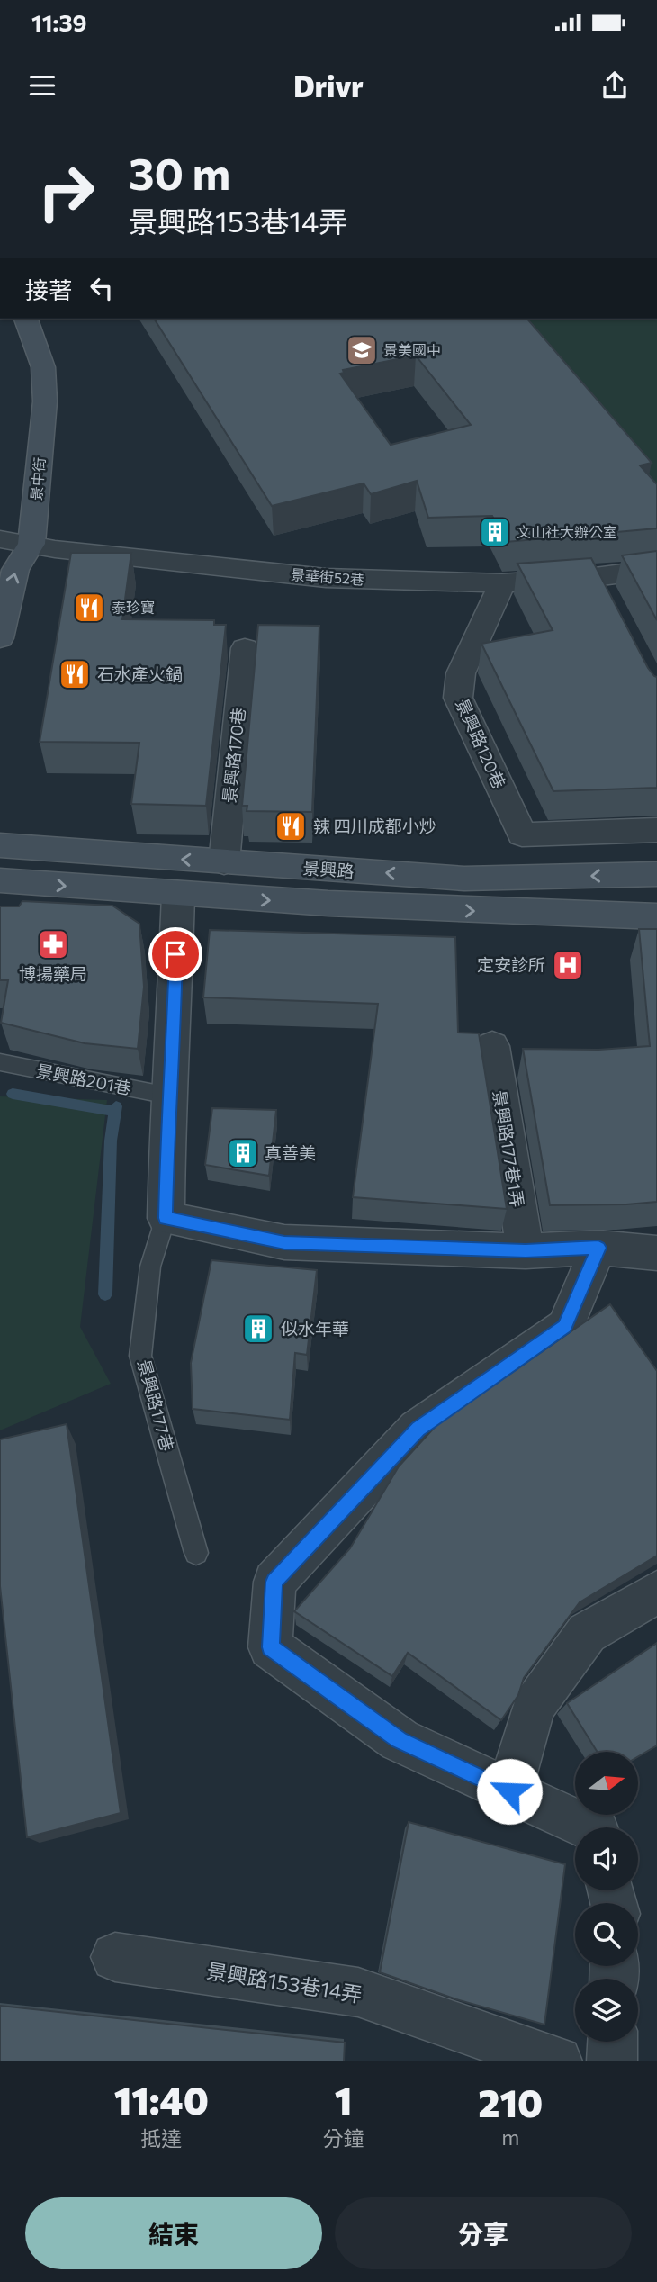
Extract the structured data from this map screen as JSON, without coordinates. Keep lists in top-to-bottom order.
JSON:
{
  "streets": {
    "street": [
      "景中街",
      "景華街52巷",
      "景興路120巷",
      "景興路170巷",
      "景興路",
      "景興路177巷1弄",
      "景興路177巷",
      "景興路153巷14弄"
    ],
    "lane": ["景興路201巷"]
  },
  "crossings": [
    ["景中街", "景華街52巷"],
    ["景華街52巷", "景興路120巷"],
    ["景興路170巷", "景興路"],
    ["景興路", "景興路177巷"],
    ["景興路201巷", "景興路177巷"]
  ],
  "places": {
    "school or university": ["景美國中"],
    "building": ["文山社大辦公室", "真善美", "似水年華"],
    "restaurant": ["泰珍寶", "石水產火鍋", "辣 四川成都小炒"],
    "pharmacy": ["博揚藥局"],
    "hospital": ["定安診所"]
  },
  "north": "right",
  "page": {
    "status": "11:39",
    "header": "Drivr",
    "turn": ["30 m", "景興路153巷14弄"],
    "then": "接著",
    "eta": [
      "11:40",
      "抵達",
      "1",
      "分鐘",
      "210",
      "m"
    ],
    "buttons": ["結束", "分享"]
  }
}
